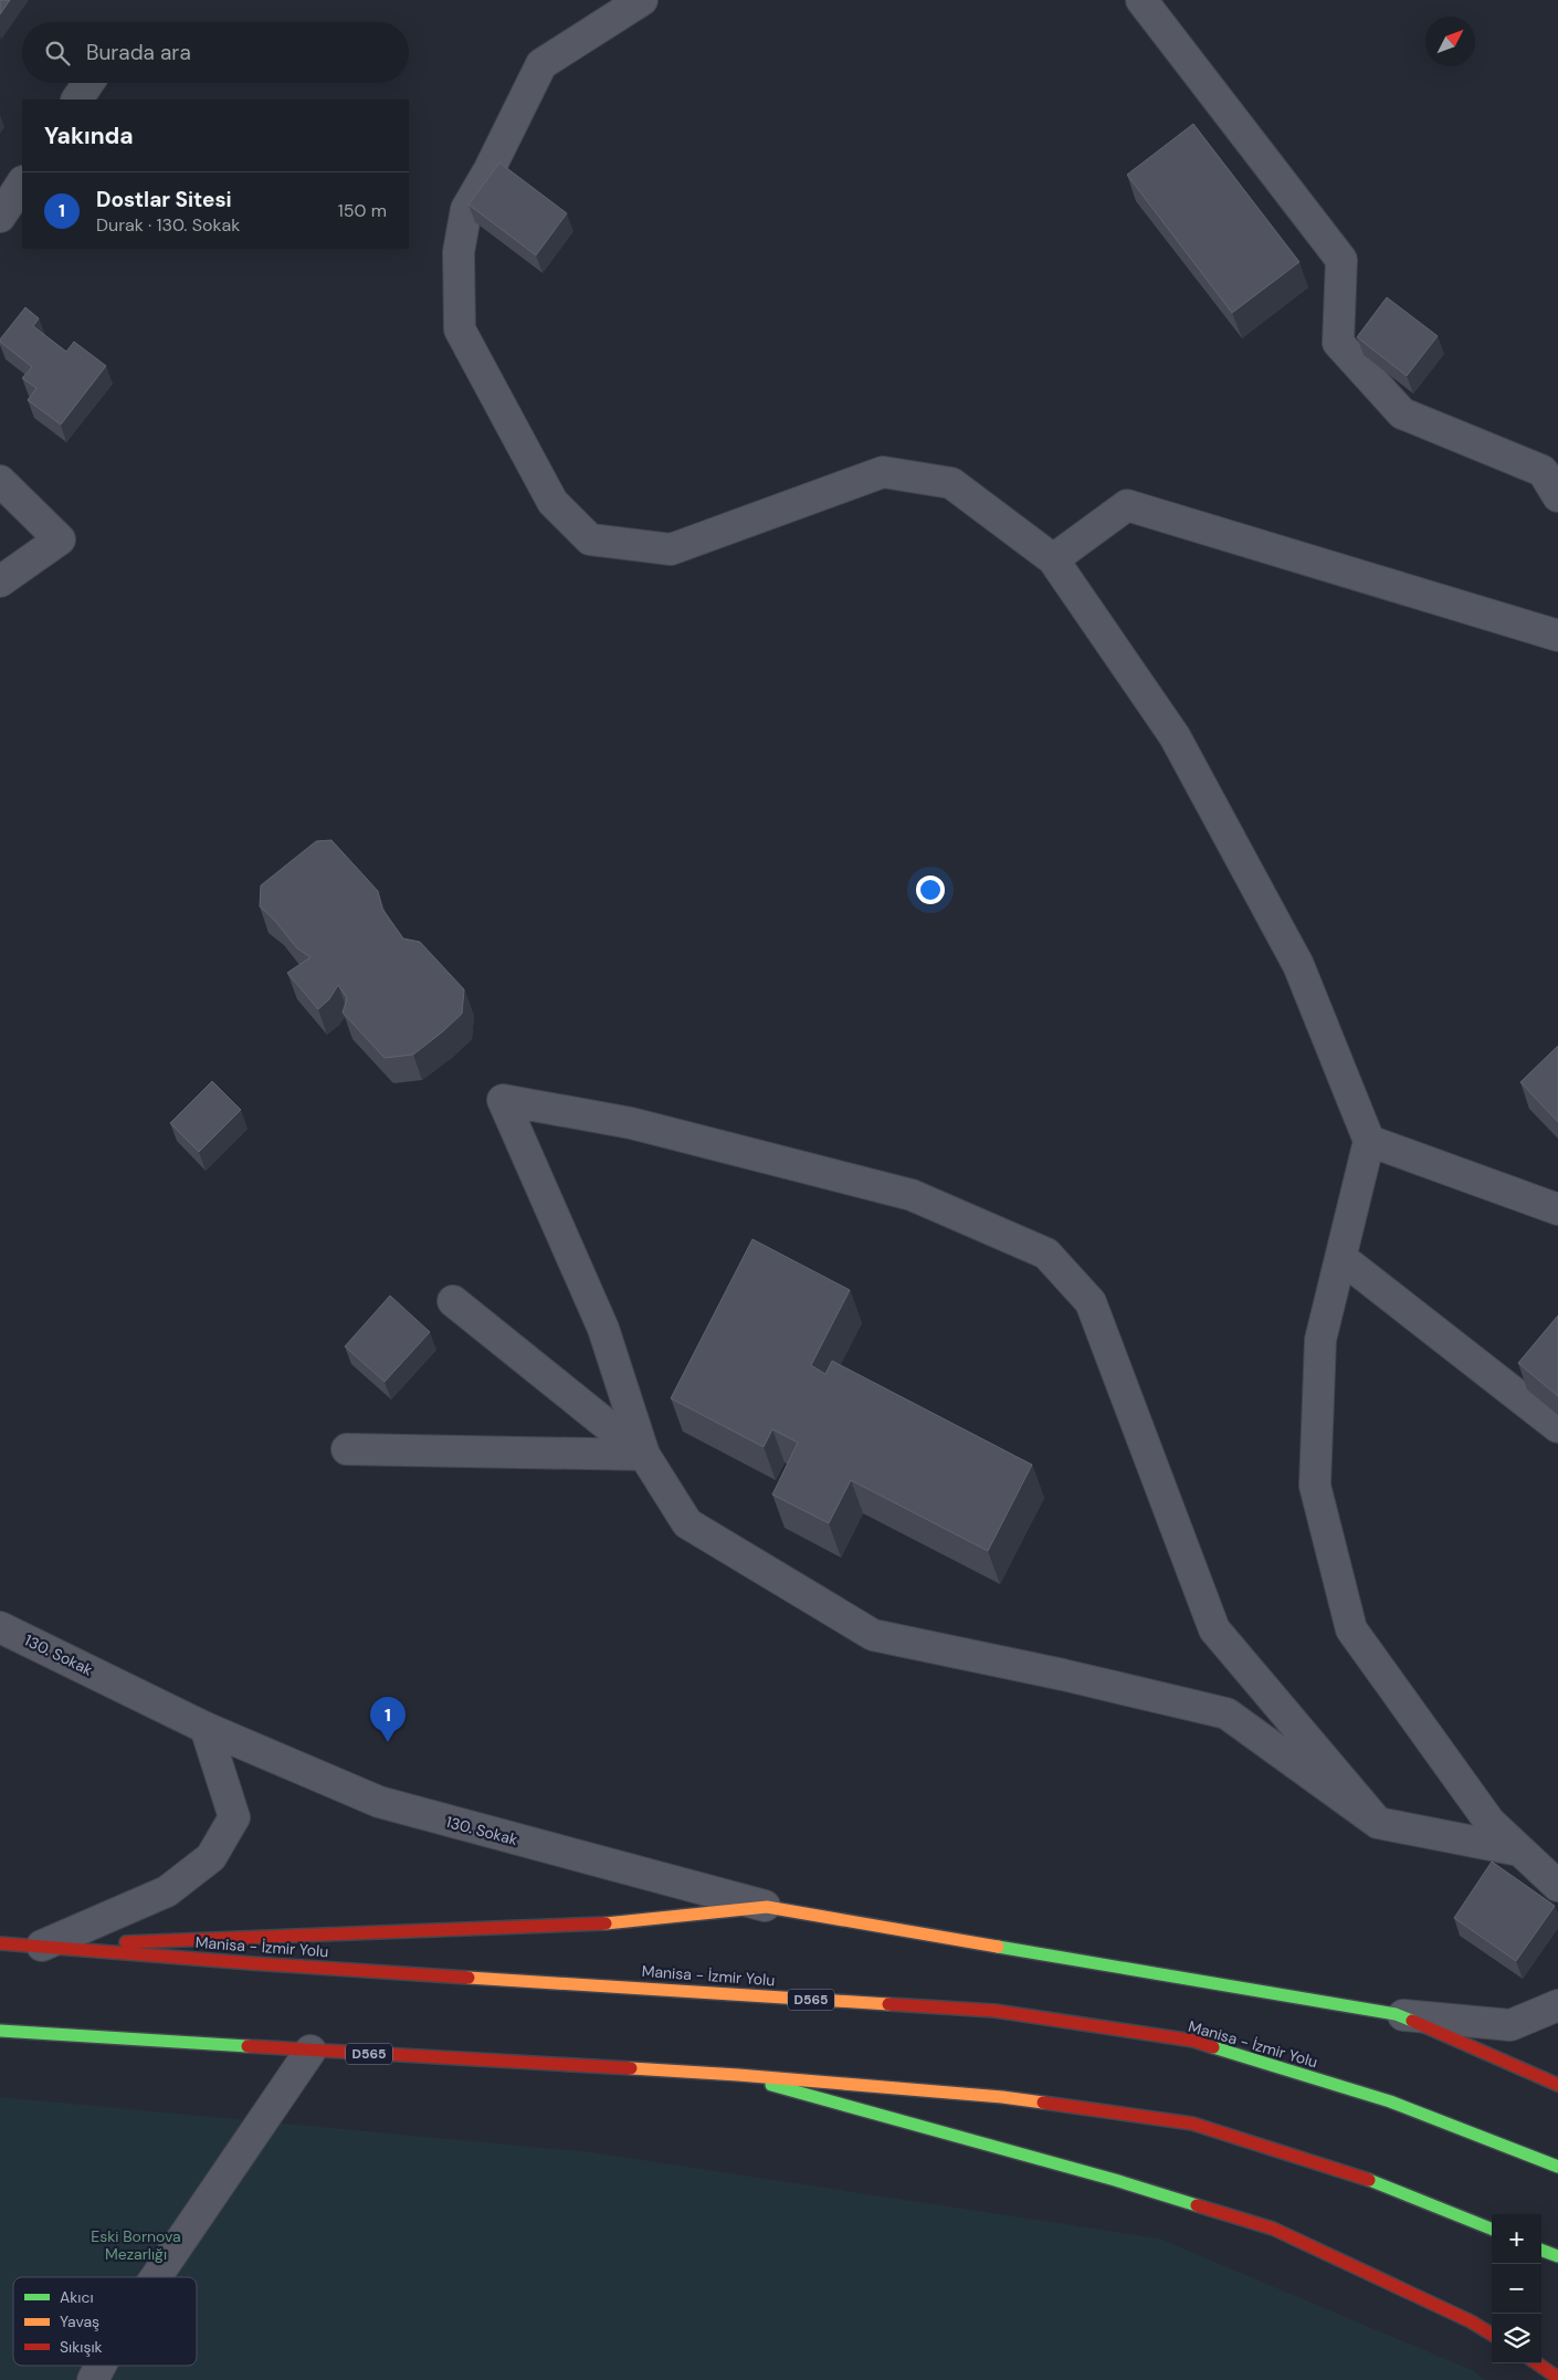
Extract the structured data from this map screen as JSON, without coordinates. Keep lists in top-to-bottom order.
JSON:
{
  "streets": {
    "main road": ["Manisa - İzmir Yolu", "D565"],
    "street": ["130. Sokak"]
  },
  "parks": ["Eski Bornova Mezarlığı"],
  "legend": ["Akıcı", "Yavaş", "Sıkışık"],
  "north": "top right",
  "page": {
    "search": "Burada ara",
    "heading": "Yakında",
    "list": [
      {
        "mark": "1",
        "name": "Dostlar Sitesi",
        "note": "Durak · 130. Sokak",
        "value": "150 m"
      }
    ],
    "pins": "1",
    "map_buttons": ["+", "−"]
  }
}
